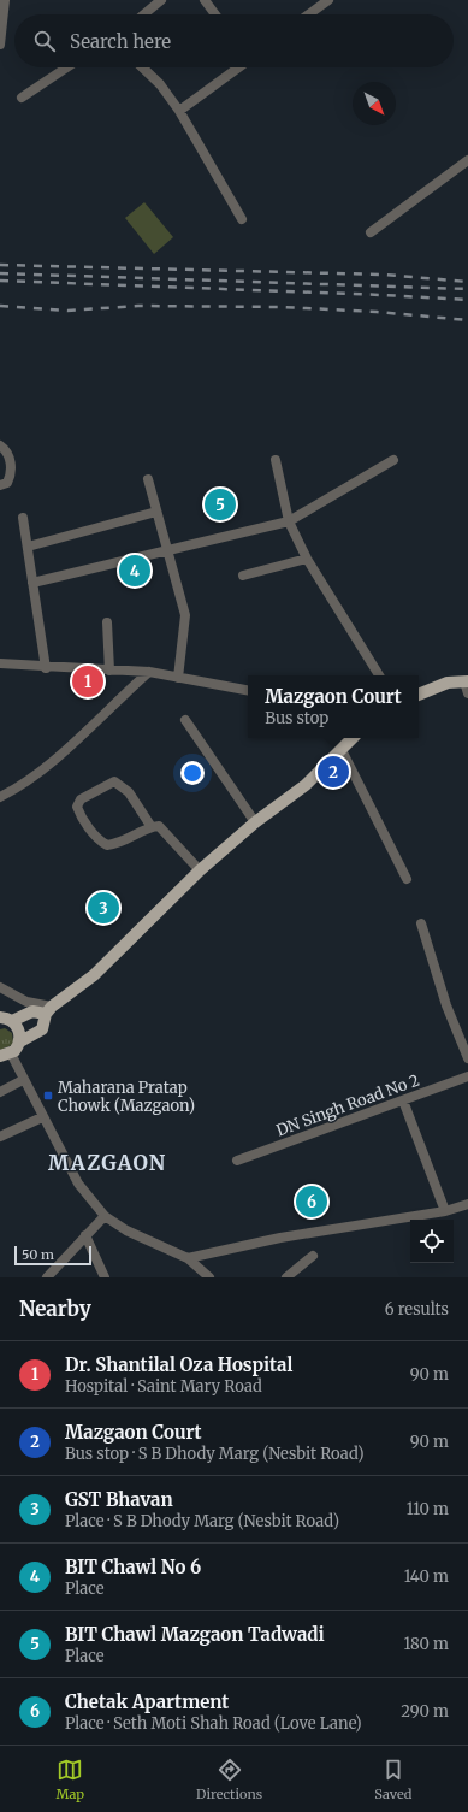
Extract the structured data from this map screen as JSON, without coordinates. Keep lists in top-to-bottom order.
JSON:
{
  "streets": {
    "street": ["DN Singh Road No 2"]
  },
  "districts": ["MAZGAON"],
  "places": {
    "transit": ["Maharana Pratap Chowk (Mazgaon)"]
  },
  "scale_bar": "50 m",
  "north": "bottom right",
  "page": {
    "search": "Search here",
    "pins": [
      "5",
      "4",
      "1",
      "2",
      "3",
      "6"
    ],
    "popup": ["Mazgaon Court", "Bus stop"],
    "scale": "50 m",
    "heading": ["Nearby", "6 results"],
    "list": [
      {
        "mark": "1",
        "name": "Dr. Shantilal Oza Hospital",
        "note": "Hospital · Saint Mary Road",
        "value": "90 m"
      },
      {
        "mark": "2",
        "name": "Mazgaon Court",
        "note": "Bus stop · S B Dhody Marg (Nesbit Road)",
        "value": "90 m"
      },
      {
        "mark": "3",
        "name": "GST Bhavan",
        "note": "Place · S B Dhody Marg (Nesbit Road)",
        "value": "110 m"
      },
      {
        "mark": "4",
        "name": "BIT Chawl No 6",
        "note": "Place",
        "value": "140 m"
      },
      {
        "mark": "5",
        "name": "BIT Chawl Mazgaon Tadwadi",
        "note": "Place",
        "value": "180 m"
      },
      {
        "mark": "6",
        "name": "Chetak Apartment",
        "note": "Place · Seth Moti Shah Road (Love Lane)",
        "value": "290 m"
      }
    ],
    "nav": ["Map", "Directions", "Saved"]
  }
}
